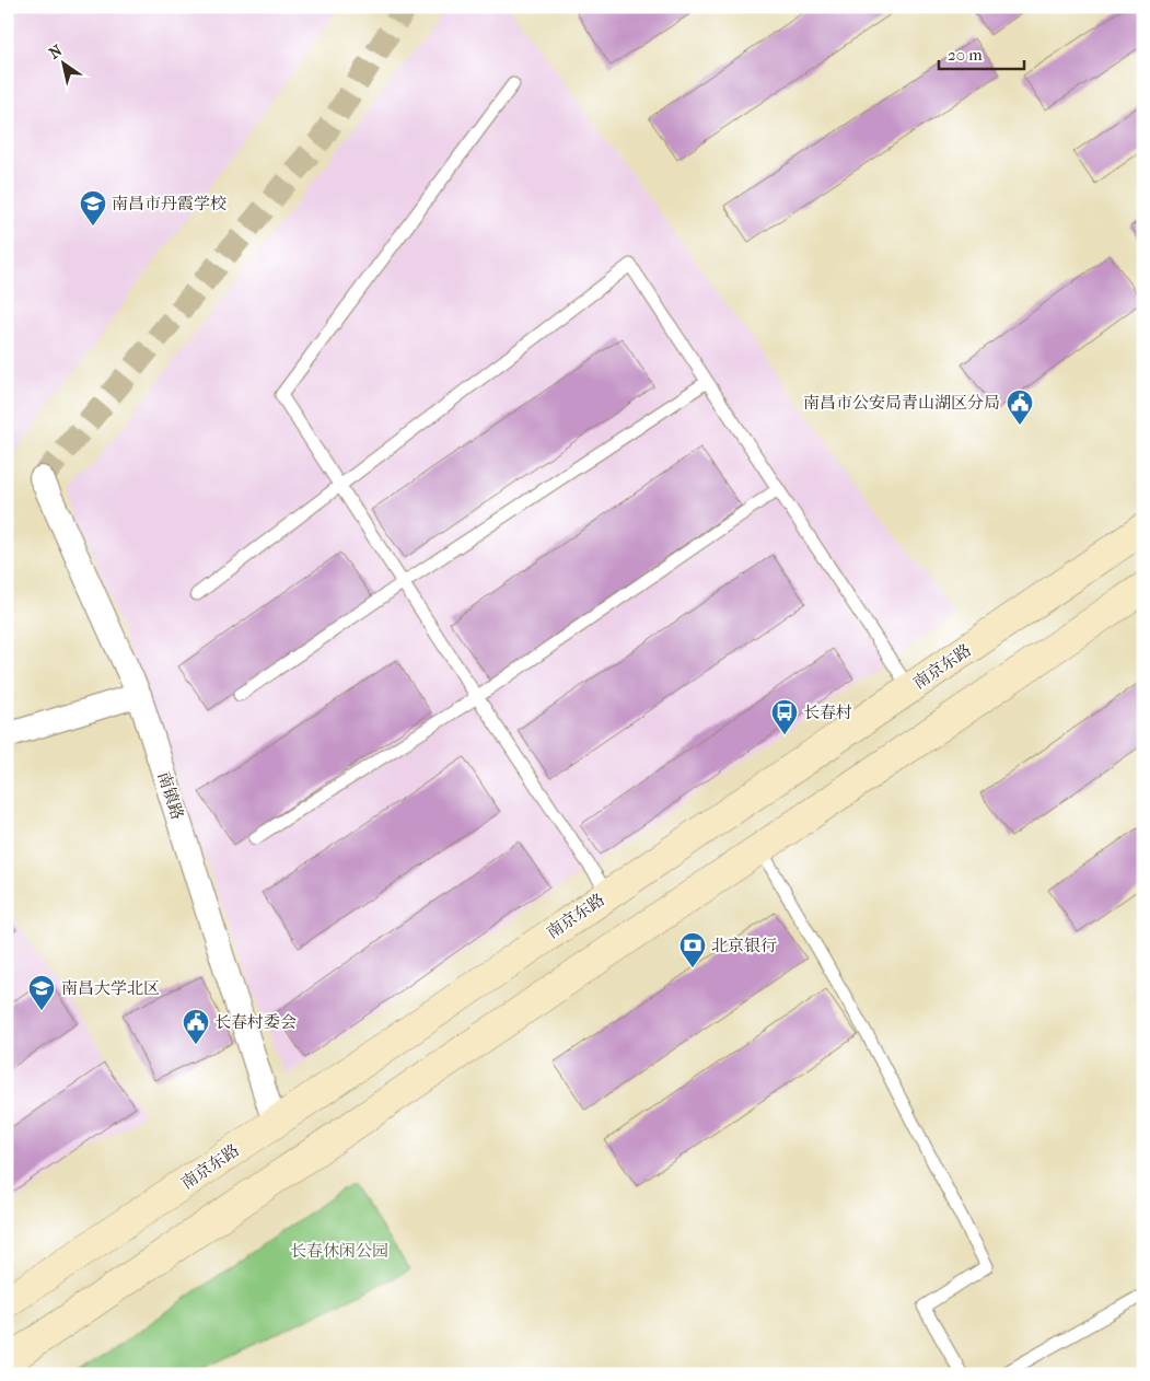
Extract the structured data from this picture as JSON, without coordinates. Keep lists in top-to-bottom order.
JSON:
{
  "streets": {
    "main road": ["南京东路"],
    "street": ["南镇路"]
  },
  "crossings": [
    ["南京东路", "南镇路"]
  ],
  "parks": ["长春休闲公园"],
  "places": {
    "school or university": ["南昌市丹霞学校", "南昌大学北区"],
    "public building": ["南昌市公安局青山湖区分局", "长春村委会"],
    "bus stop": ["长春村"],
    "bank": ["北京银行"]
  },
  "scale_bar": "20 m",
  "north": "top left"
}
